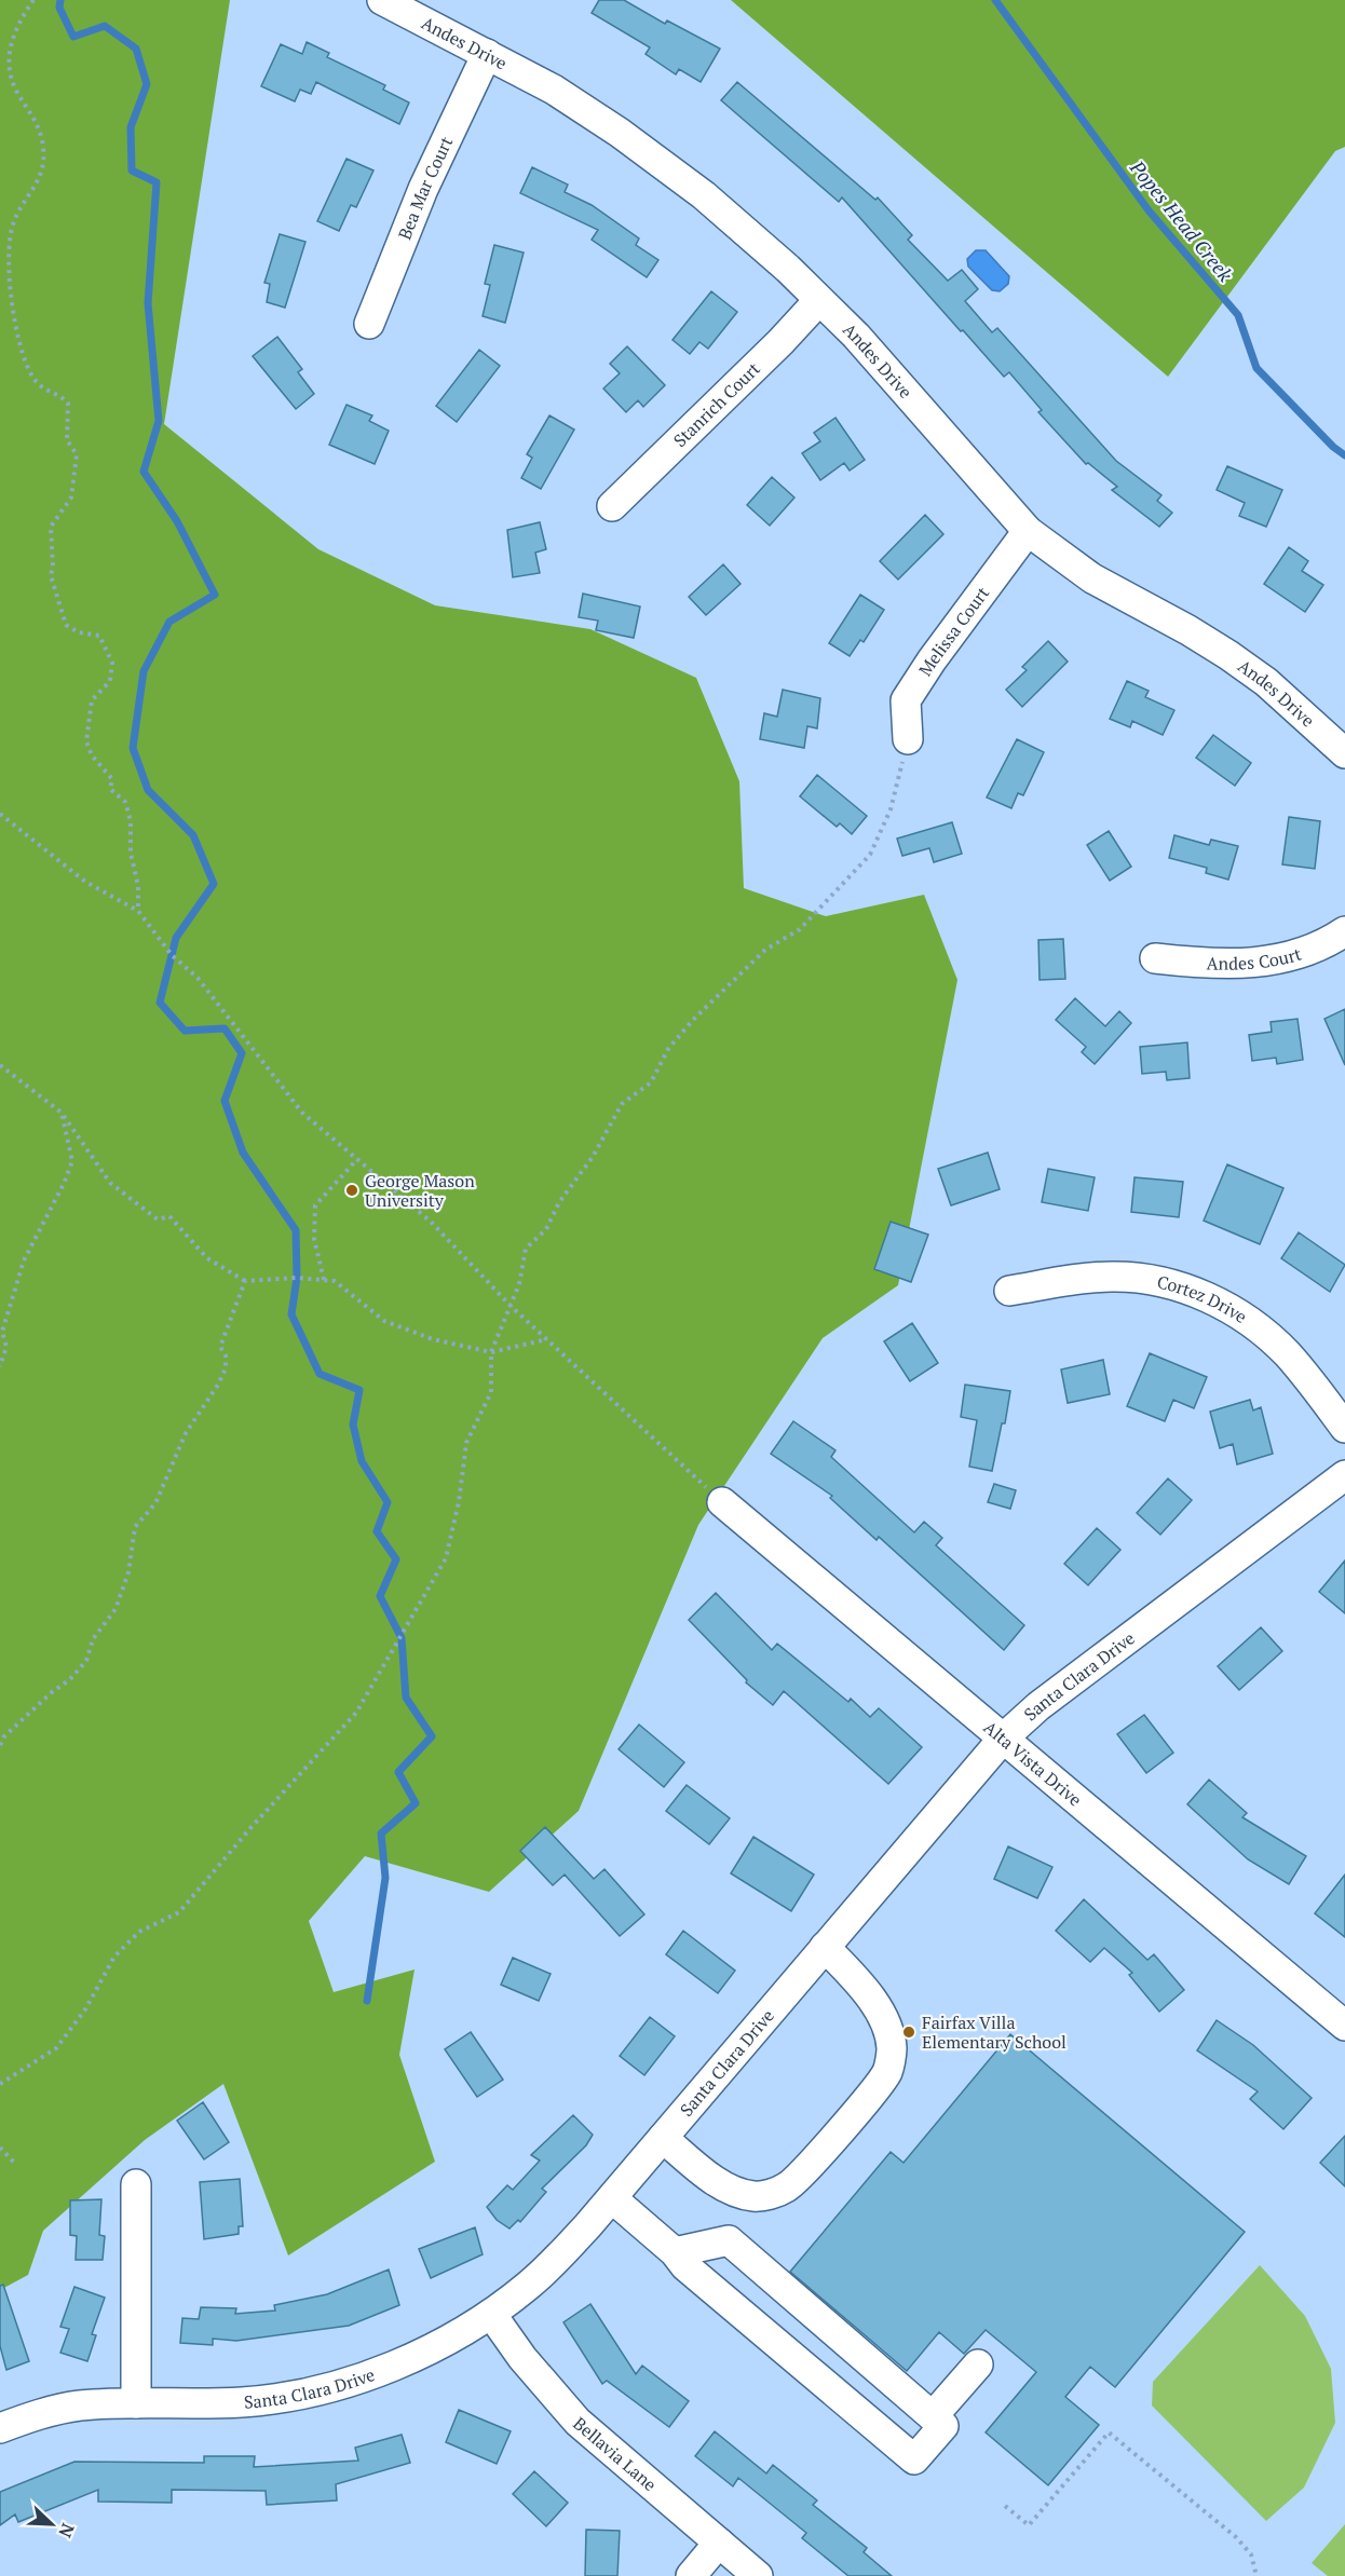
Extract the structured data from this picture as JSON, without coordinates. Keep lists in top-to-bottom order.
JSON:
{
  "streets": {
    "street": [
      "Andes Drive",
      "Bea Mar Court",
      "Stanrich Court",
      "Melissa Court",
      "Andes Court",
      "Cortez Drive",
      "Santa Clara Drive",
      "Alta Vista Drive",
      "Bellavia Lane"
    ]
  },
  "crossings": [
    ["Andes Drive", "Bea Mar Court"],
    ["Andes Drive", "Stanrich Court"],
    ["Andes Drive", "Melissa Court"],
    ["Santa Clara Drive", "Alta Vista Drive"],
    ["Santa Clara Drive", "Bellavia Lane"]
  ],
  "water": ["Popes Head Creek"],
  "places": ["George Mason University", "Fairfax Villa Elementary School"],
  "north": "bottom right"
}
